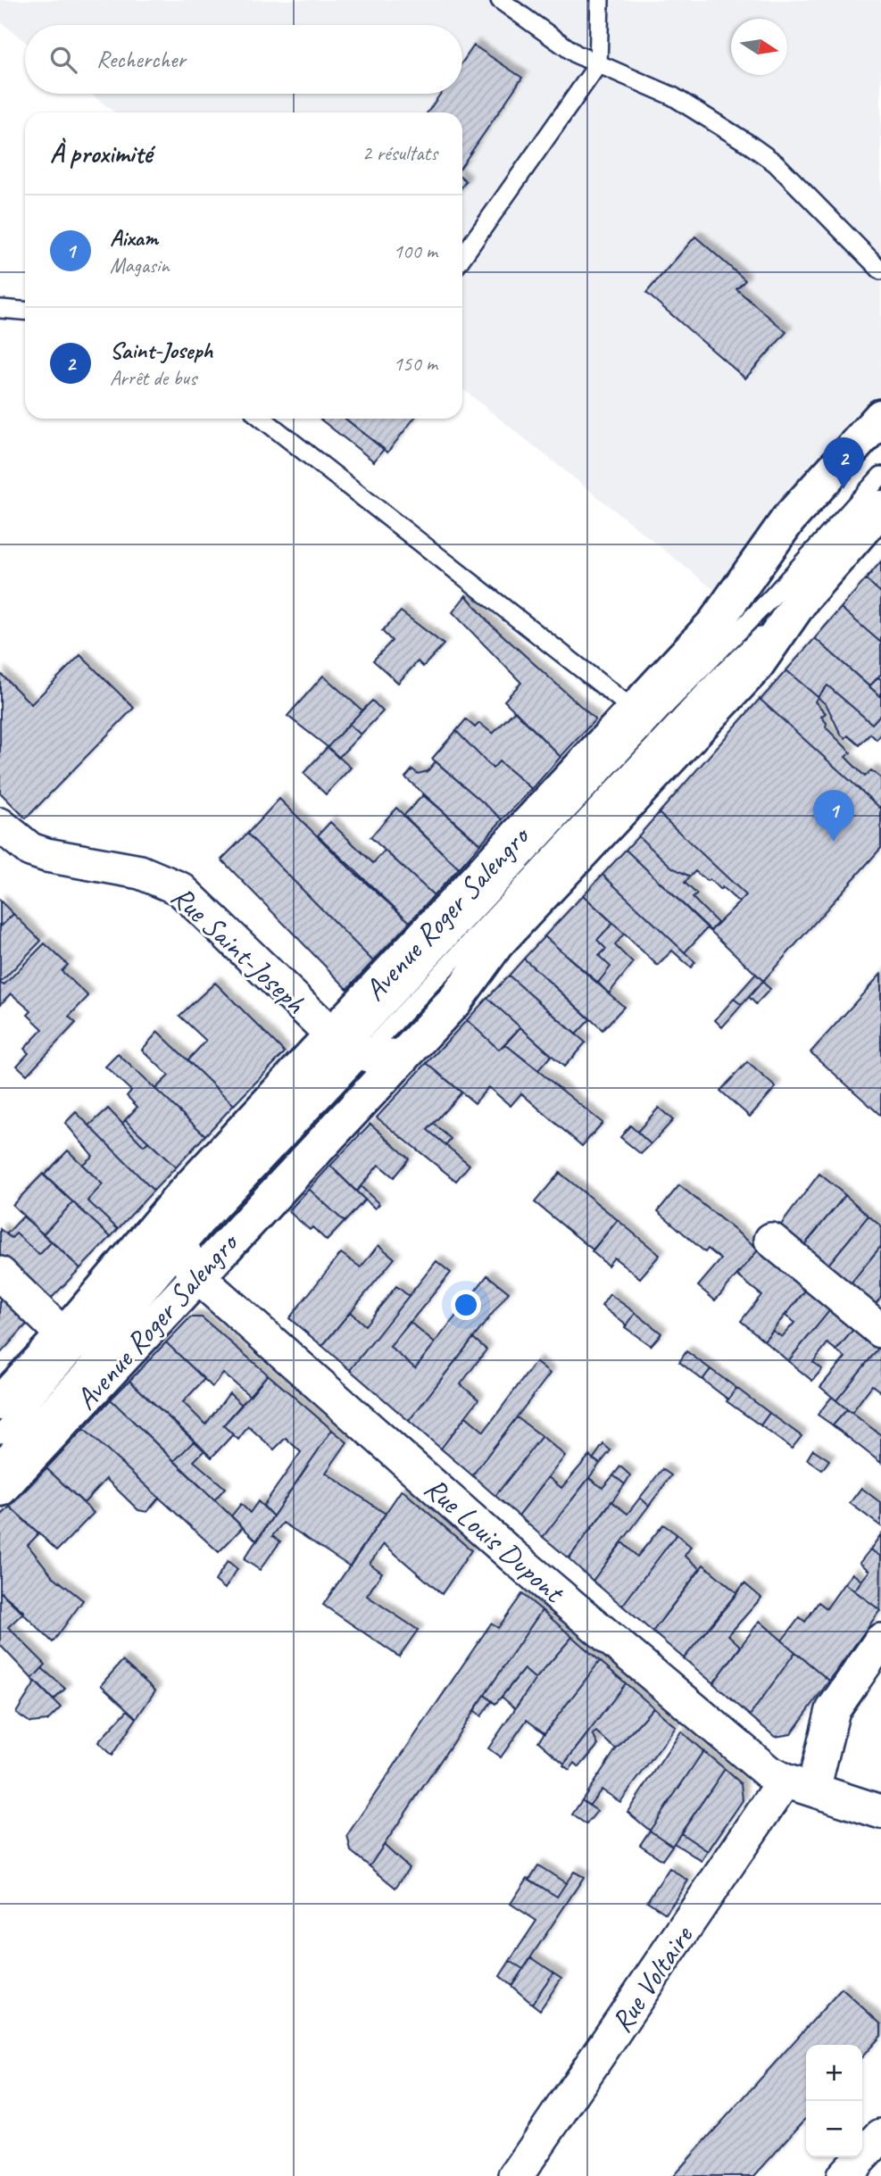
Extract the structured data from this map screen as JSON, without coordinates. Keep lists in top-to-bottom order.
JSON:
{
  "streets": {
    "main road": ["Avenue Roger Salengro"],
    "street": ["Rue Saint-Joseph", "Rue Louis Dupont", "Rue Voltaire"]
  },
  "crossings": [
    ["Avenue Roger Salengro", "Rue Saint-Joseph"],
    ["Avenue Roger Salengro", "Rue Louis Dupont"],
    ["Rue Louis Dupont", "Rue Voltaire"]
  ],
  "north": "right",
  "page": {
    "search": "Rechercher",
    "heading": ["À proximité", "2 résultats"],
    "list": [
      {
        "mark": "1",
        "name": "Aixam",
        "note": "Magasin",
        "value": "100 m"
      },
      {
        "mark": "2",
        "name": "Saint-Joseph",
        "note": "Arrêt de bus",
        "value": "150 m"
      }
    ],
    "pins": ["2", "1"],
    "map_buttons": ["+", "−"]
  }
}
